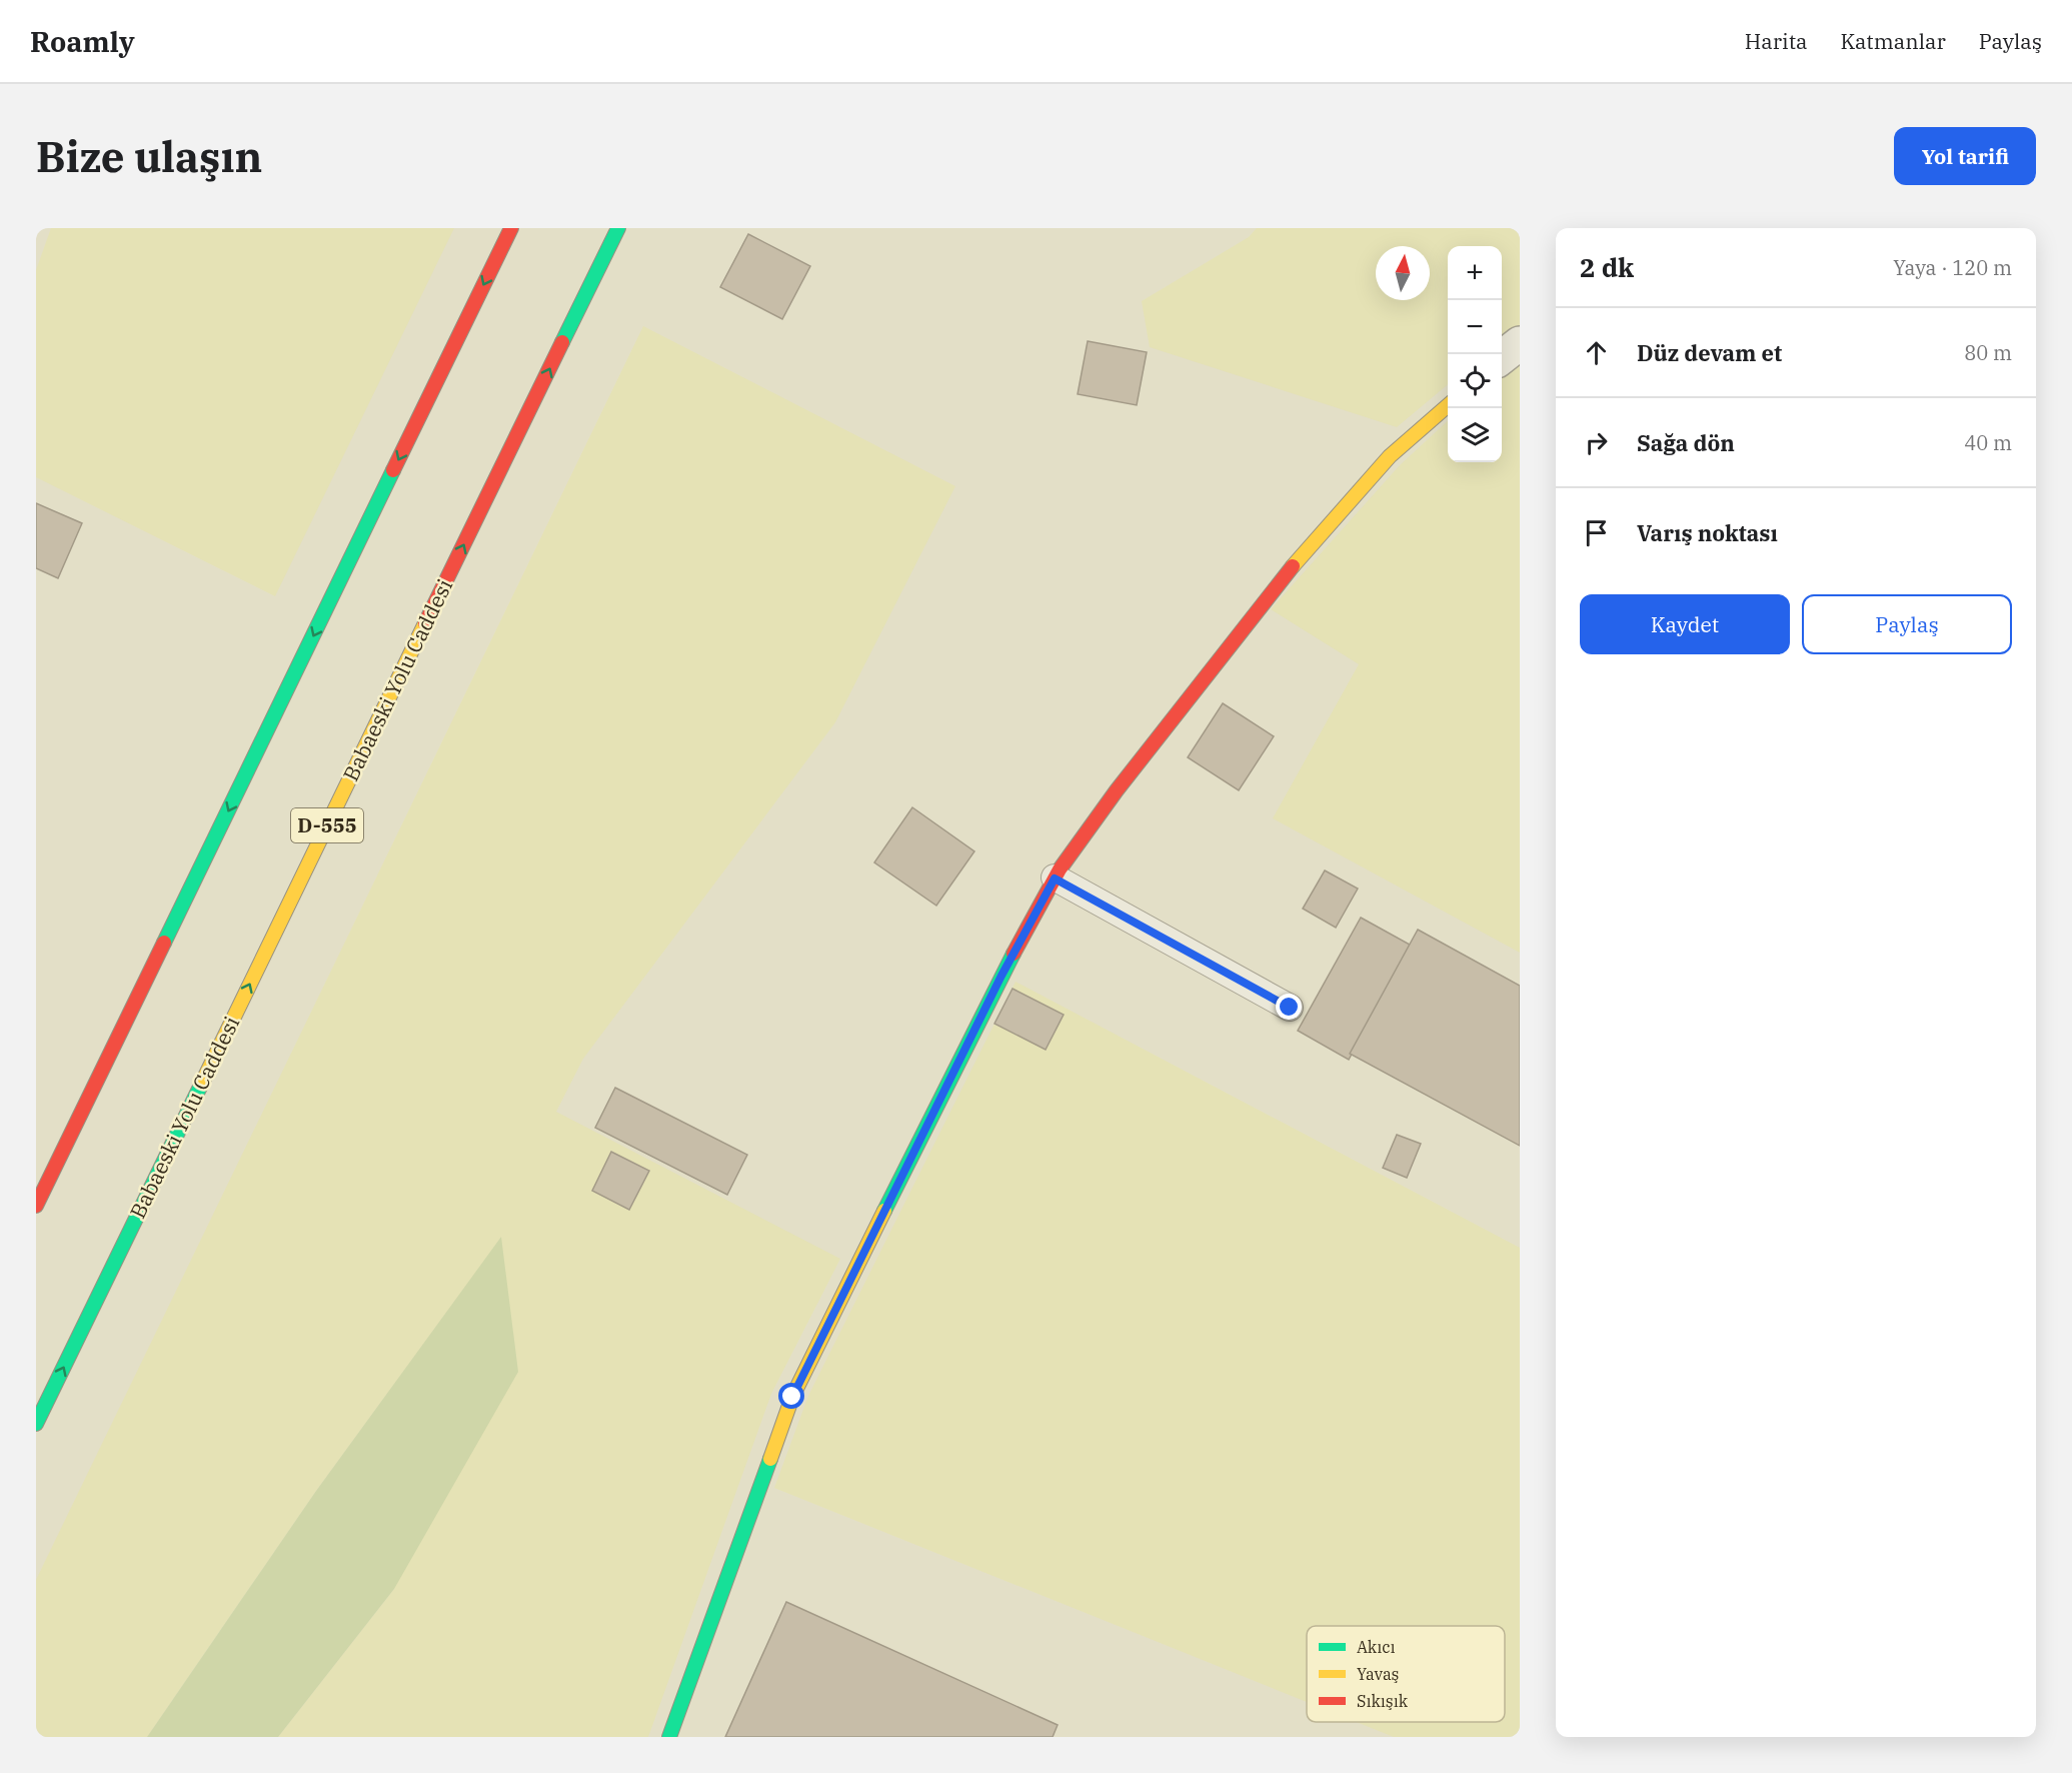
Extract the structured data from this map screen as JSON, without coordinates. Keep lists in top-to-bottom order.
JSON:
{
  "streets": {
    "main road": ["Babaeski Yolu Caddesi", "D-555"]
  },
  "legend": ["Akıcı", "Yavaş", "Sıkışık"],
  "north": "top",
  "page": {
    "header": "Roamly",
    "nav": ["Harita", "Katmanlar", "Paylaş"],
    "buttons": [
      "Yol tarifi",
      ["Kaydet", "Paylaş"]
    ],
    "title": "Bize ulaşın",
    "heading": ["2 dk", "Yaya · 120 m"],
    "map_buttons": ["+", "−"],
    "list": [
      ["Düz devam et", "80 m"],
      ["Sağa dön", "40 m"],
      "Varış noktası"
    ]
  }
}
